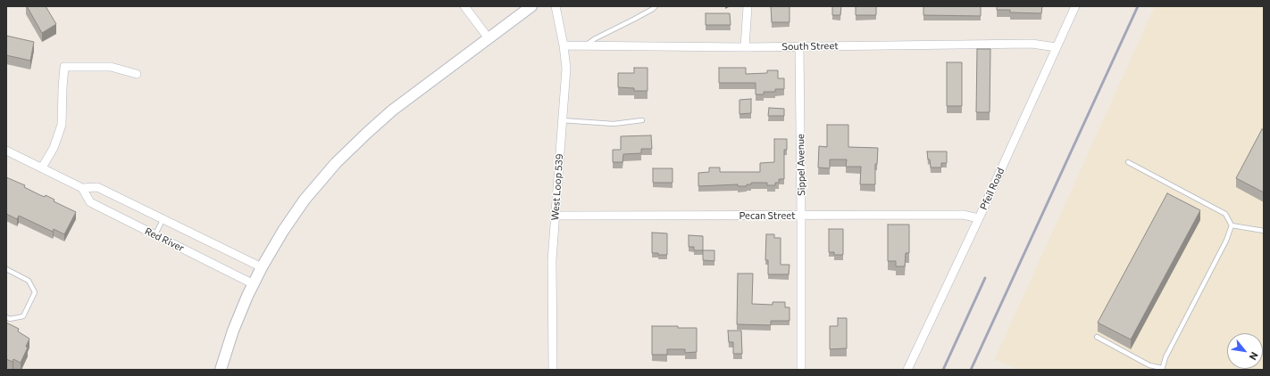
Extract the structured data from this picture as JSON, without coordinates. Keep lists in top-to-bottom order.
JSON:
{
  "streets": {
    "street": [
      "South Street",
      "Sippel Avenue",
      "West Loop 539",
      "Pfeil Road",
      "Pecan Street",
      "Red River"
    ]
  },
  "crossings": [
    ["South Street", "Sippel Avenue"],
    ["South Street", "West Loop 539"],
    ["South Street", "Pfeil Road"],
    ["Sippel Avenue", "Pecan Street"],
    ["West Loop 539", "Pecan Street"],
    ["Pfeil Road", "Pecan Street"]
  ],
  "north": "bottom right"
}
